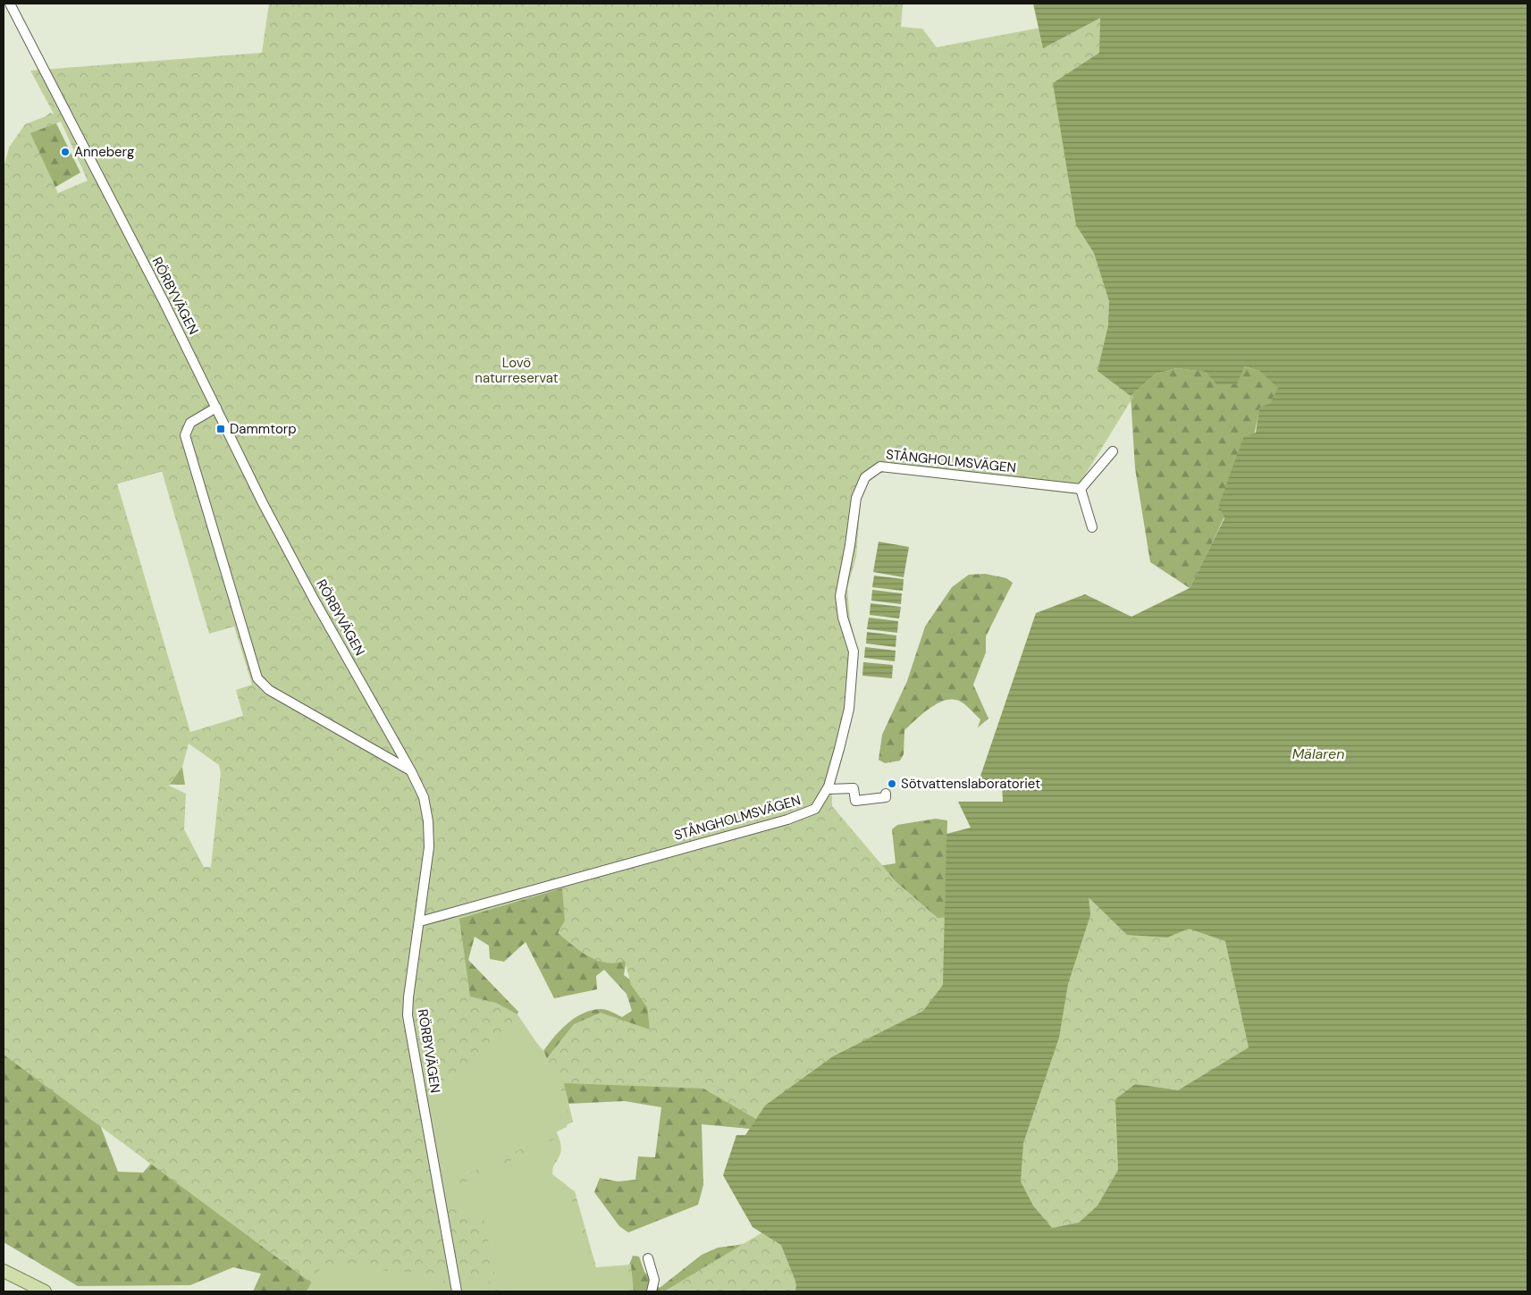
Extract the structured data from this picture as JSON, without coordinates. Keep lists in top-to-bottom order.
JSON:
{
  "streets": {
    "street": ["RÖRBYVÄGEN", "STÅNGHOLMSVÄGEN"]
  },
  "crossings": [
    ["RÖRBYVÄGEN", "STÅNGHOLMSVÄGEN"]
  ],
  "water": ["Mälaren"],
  "parks": ["Lovö naturreservat"],
  "places": {
    "other": ["Anneberg", "Sötvattenslaboratoriet"],
    "transit": ["Dammtorp"]
  }
}
